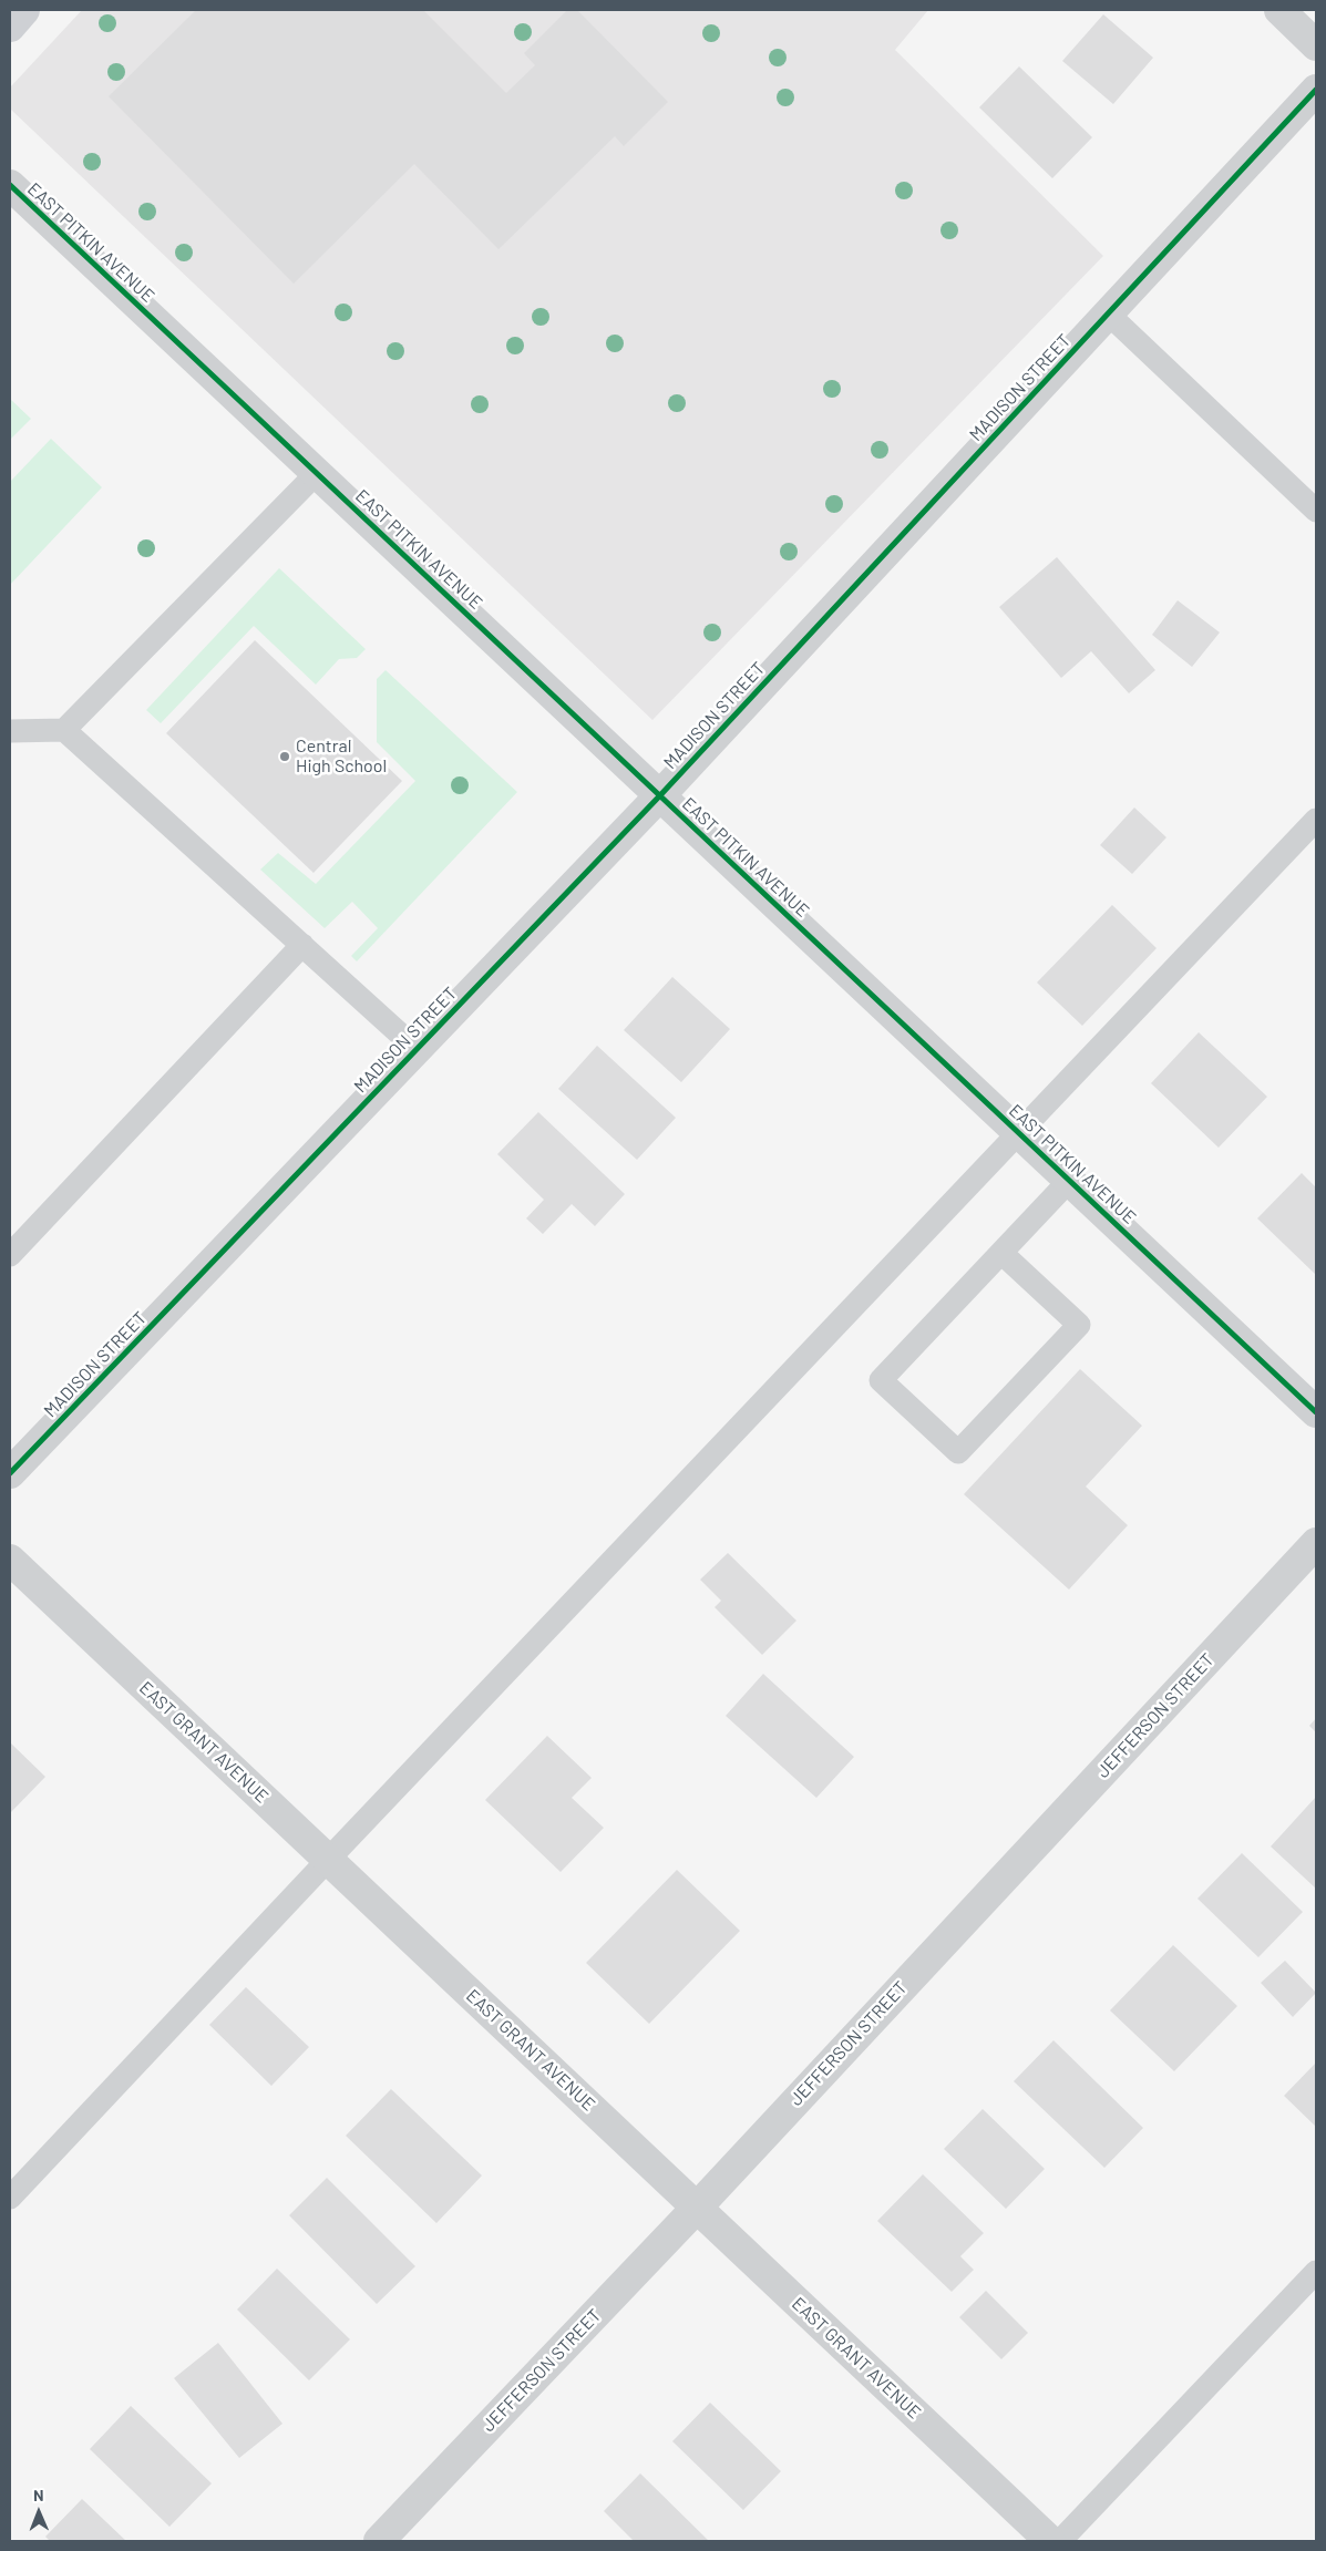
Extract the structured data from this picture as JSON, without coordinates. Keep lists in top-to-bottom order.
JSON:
{
  "streets": {
    "street": [
      "EAST PITKIN AVENUE",
      "MADISON STREET",
      "JEFFERSON STREET",
      "EAST GRANT AVENUE"
    ]
  },
  "crossings": [
    ["EAST PITKIN AVENUE", "MADISON STREET"],
    ["JEFFERSON STREET", "EAST GRANT AVENUE"]
  ],
  "places": ["Central High School"],
  "north": "top"
}
